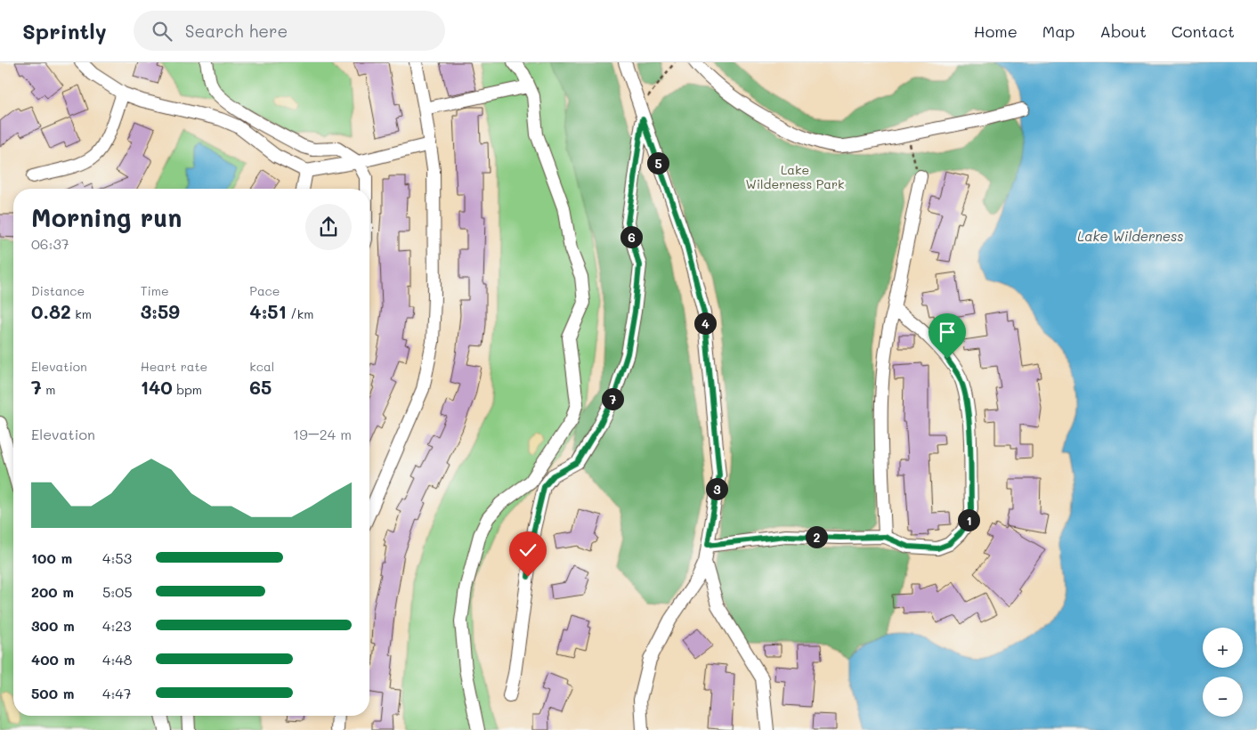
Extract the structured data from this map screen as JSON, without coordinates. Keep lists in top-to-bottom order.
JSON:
{
  "water": ["Lake Wilderness"],
  "parks": ["Lake Wilderness Park"],
  "page": {
    "header": "Sprintly",
    "search": "Search here",
    "nav": [
      "Home",
      "Map",
      "About",
      "Contact"
    ],
    "pins": [
      "5",
      "6",
      "4",
      "7",
      "3",
      "1",
      "2"
    ],
    "heading": ["Morning run", "06:37"],
    "stats": [
      ["Distance", "0.82 km"],
      ["Time", "3:59"],
      ["Pace", "4:51 /km"],
      ["Elevation", "7 m"],
      ["Heart rate", "140 bpm"],
      ["kcal", "65"]
    ],
    "chart": ["Elevation", "19–24 m"],
    "list": [
      {
        "name": "100 m",
        "note": "4:53"
      },
      {
        "name": "200 m",
        "note": "5:05"
      },
      {
        "name": "300 m",
        "note": "4:23"
      },
      {
        "name": "400 m",
        "note": "4:48"
      },
      {
        "name": "500 m",
        "note": "4:47"
      }
    ],
    "map_buttons": ["+", "−"]
  }
}
